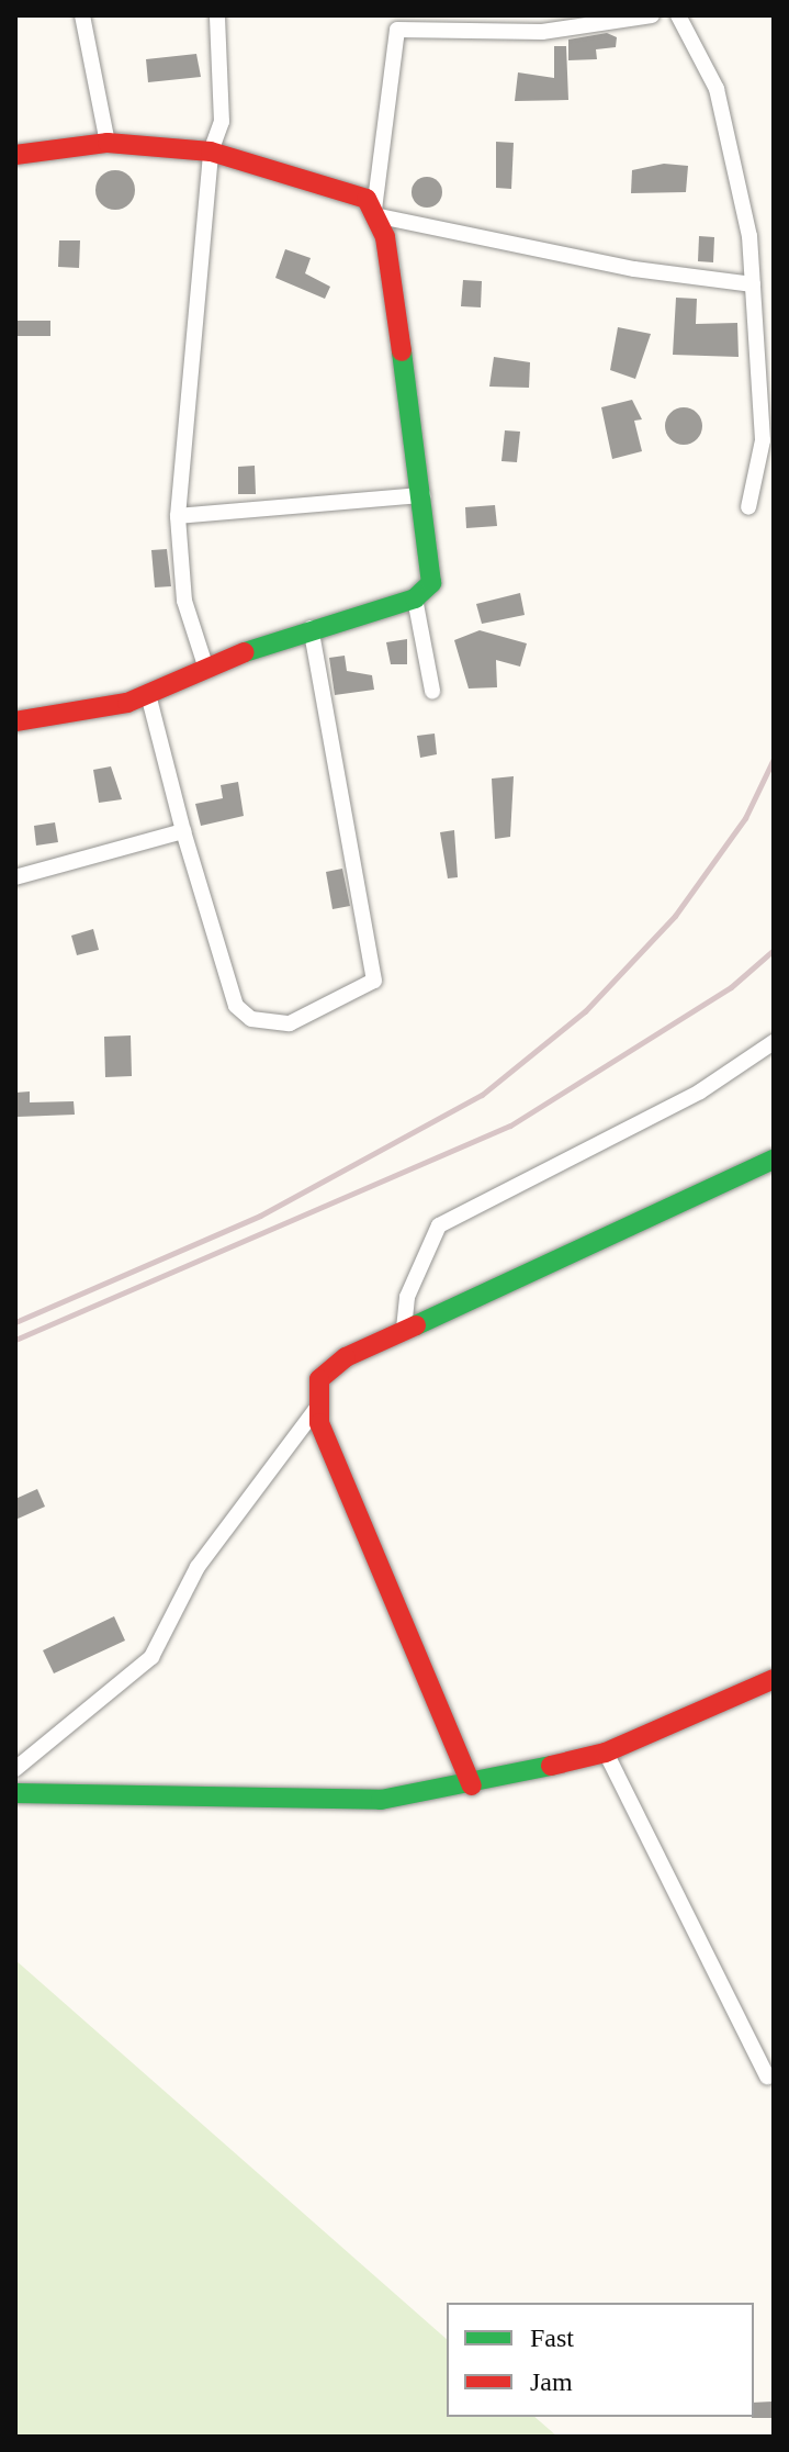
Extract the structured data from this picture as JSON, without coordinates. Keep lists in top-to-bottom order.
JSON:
{
  "legend": ["Fast", "Jam"]
}
